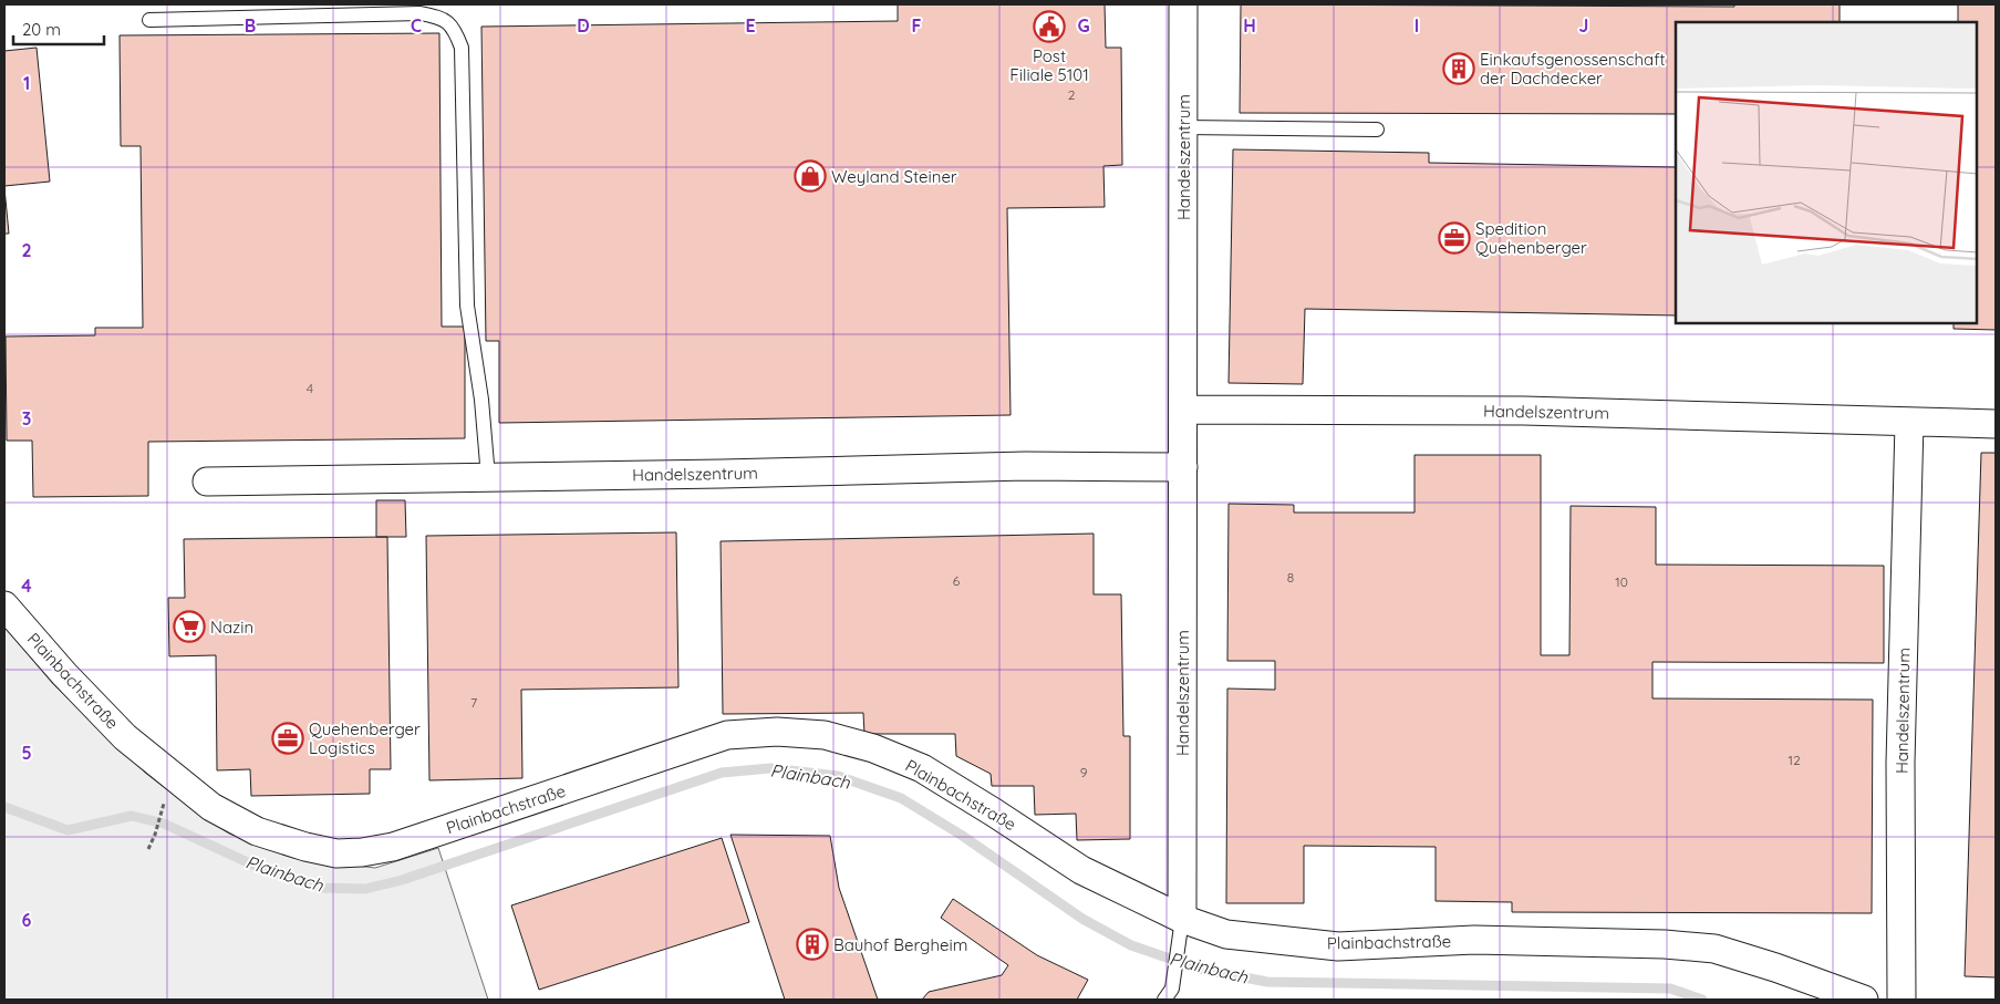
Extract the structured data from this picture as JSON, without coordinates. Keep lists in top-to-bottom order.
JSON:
{
  "streets": {
    "street": ["Handelszentrum", "Plainbachstraße"]
  },
  "crossings": [
    ["Handelszentrum", "Plainbachstraße"]
  ],
  "water": ["Plainbach"],
  "places": {
    "public building": ["Post Filiale 5101"],
    "building": ["Einkaufsgenossenschaft der Dachdecker", "Bauhof Bergheim"],
    "shop": ["Weyland Steiner"],
    "office": ["Spedition Quehenberger", "Quehenberger Logistics"],
    "supermarket": ["Nazin"]
  },
  "house_numbers": [
    "2",
    "4",
    "8",
    "6",
    "10",
    "7",
    "12",
    "9"
  ],
  "scale_bar": "20 m",
  "grid": {
    "columns": [
      "B",
      "C",
      "D",
      "E",
      "F",
      "G",
      "H",
      "I",
      "J"
    ],
    "rows": [
      "1",
      "2",
      "3",
      "4",
      "5",
      "6"
    ]
  }
}
